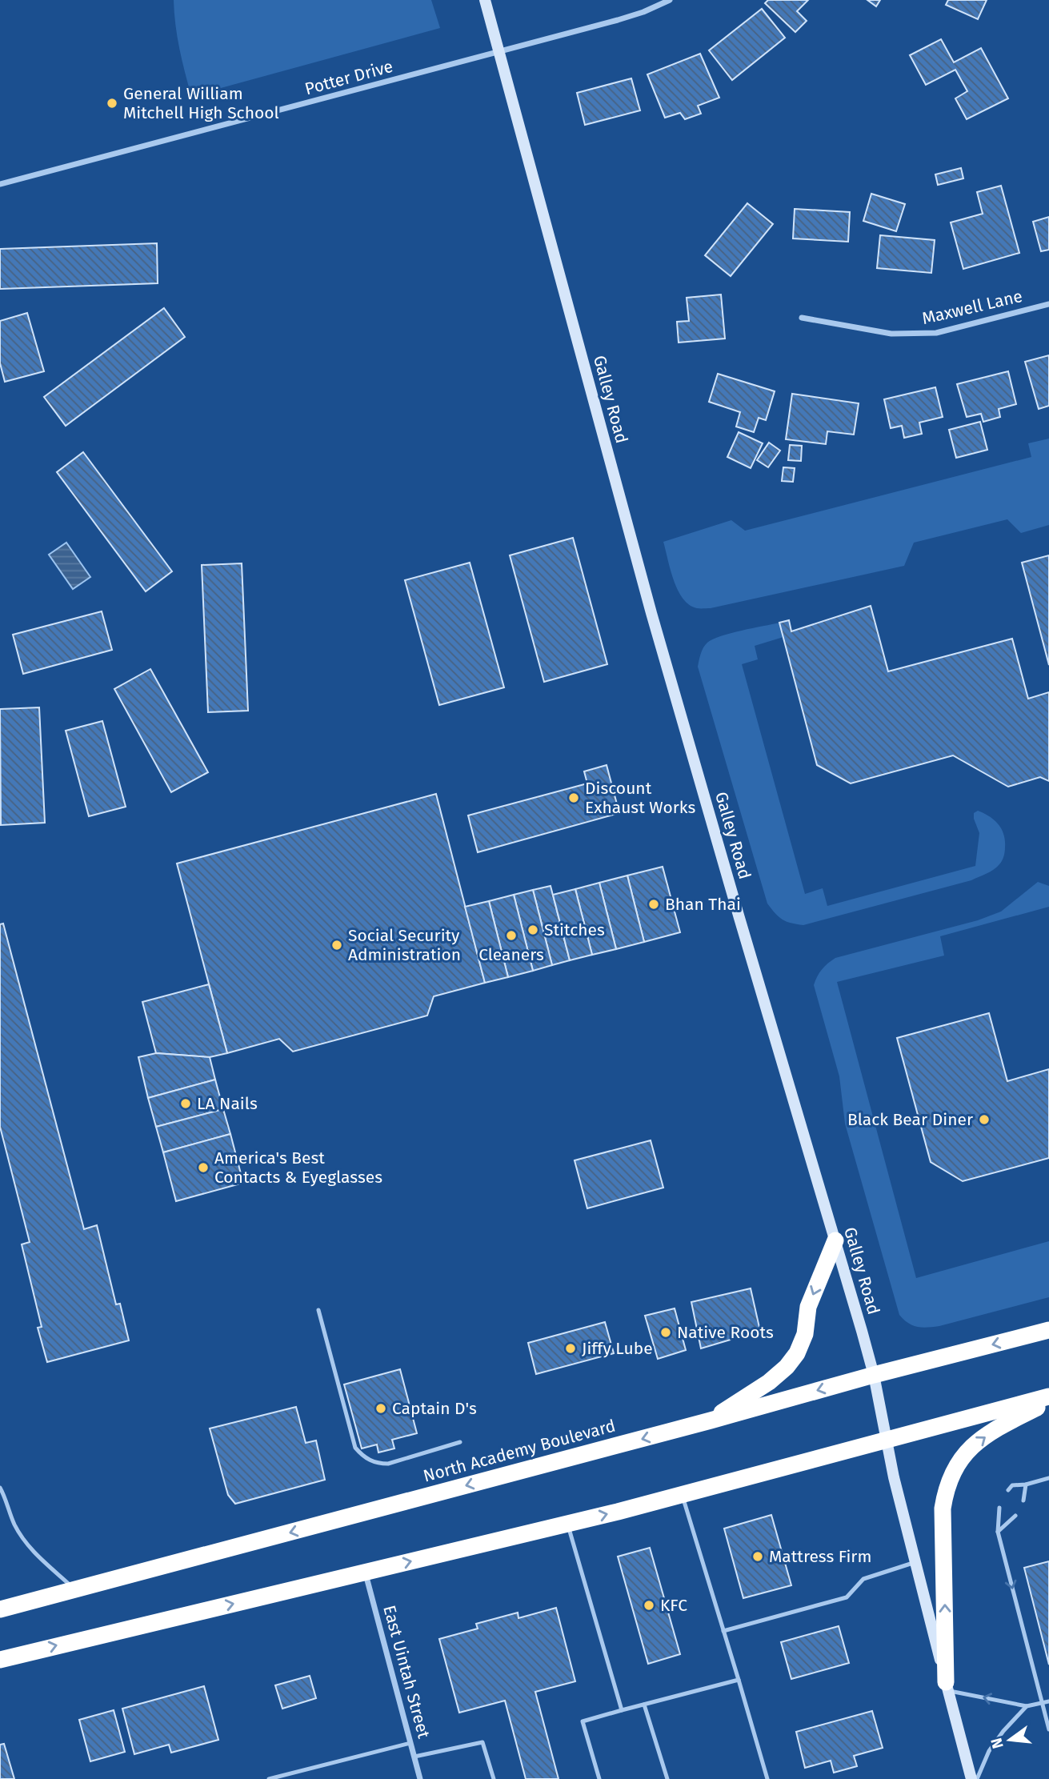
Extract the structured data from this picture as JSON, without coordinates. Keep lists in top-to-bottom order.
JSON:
{
  "streets": {
    "highway": ["North Academy Boulevard"],
    "main road": ["Galley Road"],
    "street": ["Potter Drive", "Maxwell Lane", "East Uintah Street"]
  },
  "crossings": [
    ["Potter Drive", "Galley Road"],
    ["Galley Road", "North Academy Boulevard"]
  ],
  "places": [
    "General William Mitchell High School",
    "Discount Exhaust Works",
    "Bhan Thai",
    "Stitches",
    "Cleaners",
    "Social Security Administration",
    "LA Nails",
    "Black Bear Diner",
    "America's Best Contacts & Eyeglasses",
    "Native Roots",
    "Jiffy Lube",
    "Captain D's",
    "Mattress Firm",
    "KFC"
  ],
  "north": "left"
}
